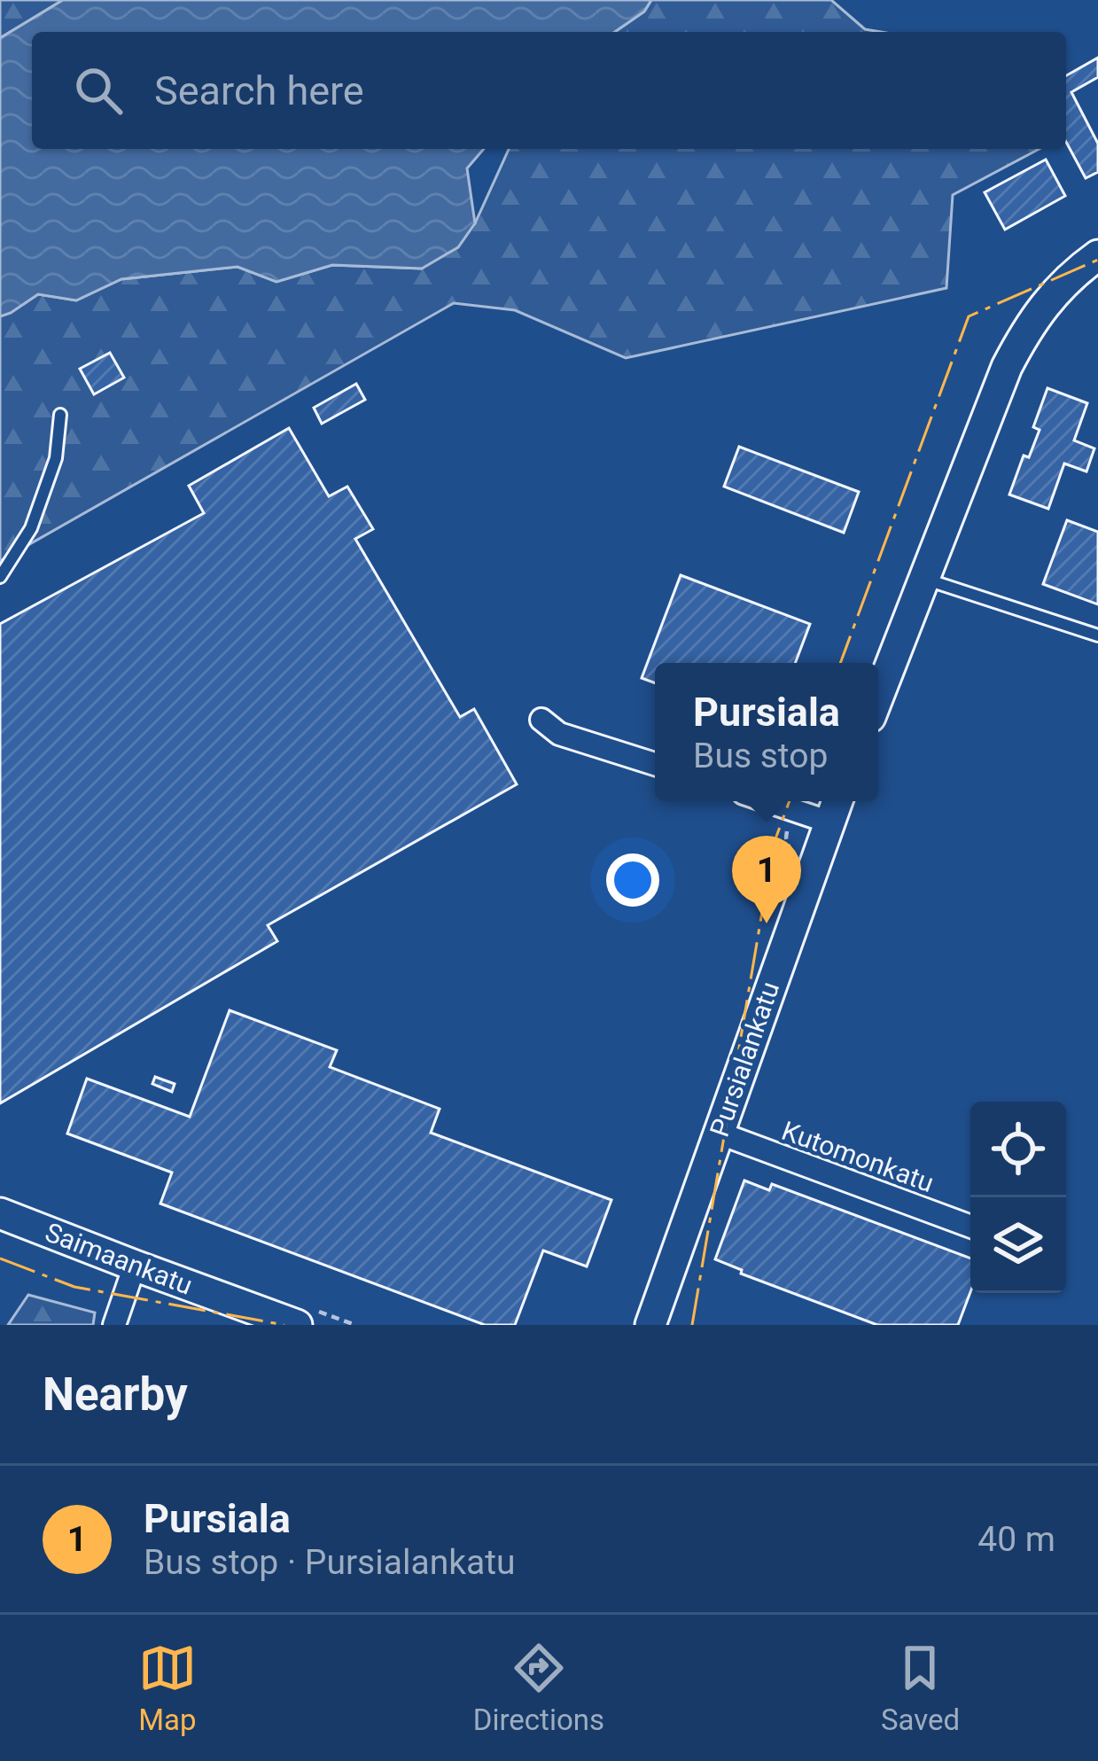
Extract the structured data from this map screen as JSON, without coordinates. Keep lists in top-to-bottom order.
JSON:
{
  "streets": {
    "street": ["Pursialankatu", "Kutomonkatu", "Saimaankatu"]
  },
  "crossings": [
    ["Pursialankatu", "Kutomonkatu"]
  ],
  "page": {
    "search": "Search here",
    "popup": ["Pursiala", "Bus stop"],
    "pins": "1",
    "heading": "Nearby",
    "list": [
      {
        "mark": "1",
        "name": "Pursiala",
        "note": "Bus stop · Pursialankatu",
        "value": "40 m"
      }
    ],
    "nav": ["Map", "Directions", "Saved"]
  }
}
